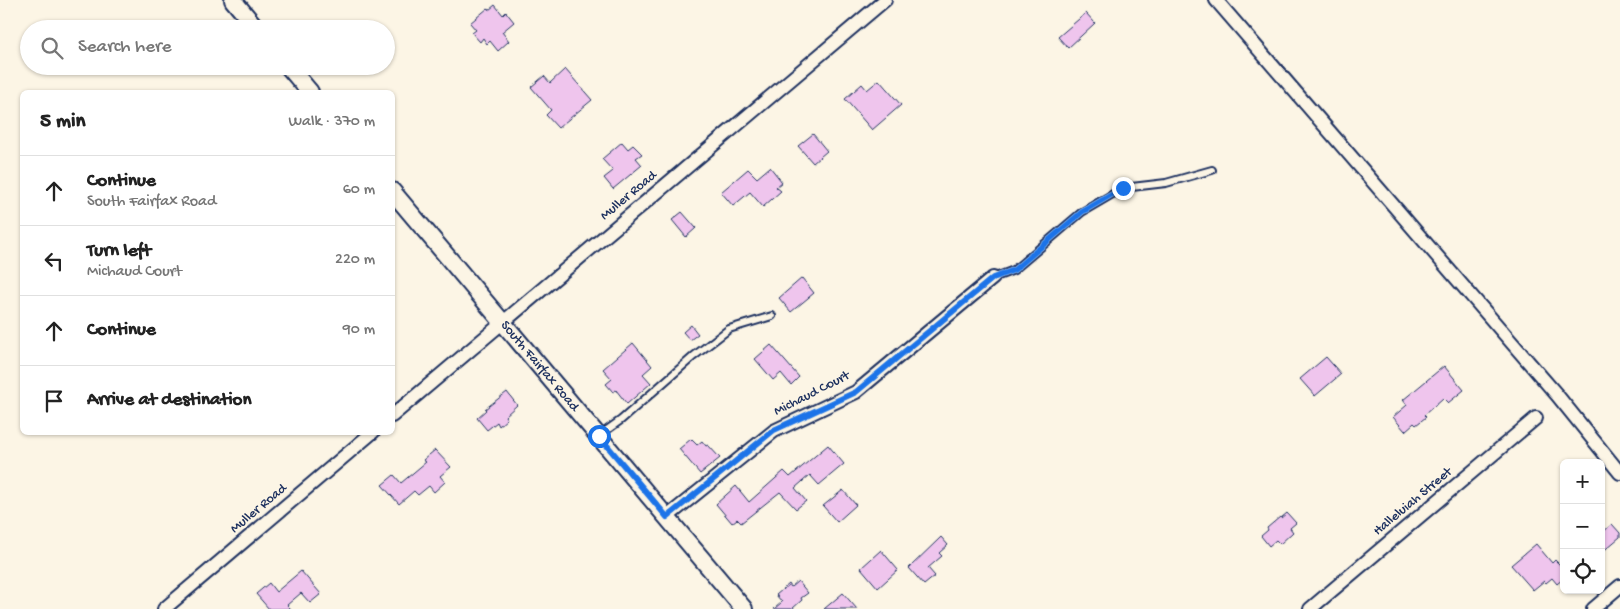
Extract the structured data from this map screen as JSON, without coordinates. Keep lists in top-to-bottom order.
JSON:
{
  "streets": {
    "street": [
      "Muller Road",
      "South Fairfax Road",
      "Michaud Court",
      "Halleluiah Street"
    ]
  },
  "crossings": [
    ["Muller Road", "South Fairfax Road"],
    ["South Fairfax Road", "Michaud Court"]
  ],
  "page": {
    "search": "Search here",
    "heading": ["5 min", "Walk · 370 m"],
    "list": [
      ["Continue", "South Fairfax Road", "60 m"],
      ["Turn left", "Michaud Court", "220 m"],
      ["Continue", "90 m"],
      "Arrive at destination"
    ],
    "map_buttons": ["+", "−"]
  }
}
